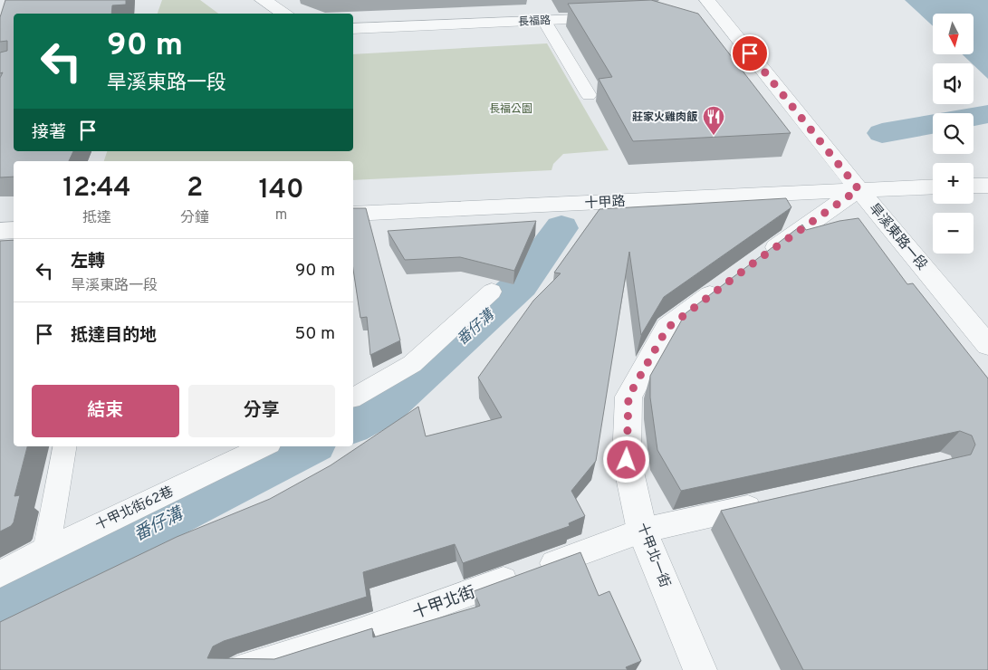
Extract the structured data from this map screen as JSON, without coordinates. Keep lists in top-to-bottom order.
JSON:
{
  "streets": {
    "street": [
      "長福路",
      "十甲路",
      "旱溪東路一段",
      "十甲北一街"
    ],
    "lane": ["十甲北街62巷", "十甲北街"]
  },
  "crossings": [
    ["十甲路", "旱溪東路一段"],
    ["十甲北一街", "十甲北街"]
  ],
  "water": ["番仔溝"],
  "parks": ["長福公園"],
  "places": {
    "restaurant": ["莊家火雞肉飯"]
  },
  "north": "bottom",
  "page": {
    "map_buttons": ["+", "−"],
    "turn": ["90 m", "旱溪東路一段"],
    "then": "接著",
    "eta": [
      "12:44",
      "抵達",
      "2",
      "分鐘",
      "140",
      "m"
    ],
    "list": [
      {
        "name": "左轉",
        "note": "旱溪東路一段",
        "value": "90 m"
      },
      {
        "name": "抵達目的地",
        "value": "50 m"
      }
    ],
    "buttons": ["結束", "分享"]
  }
}
